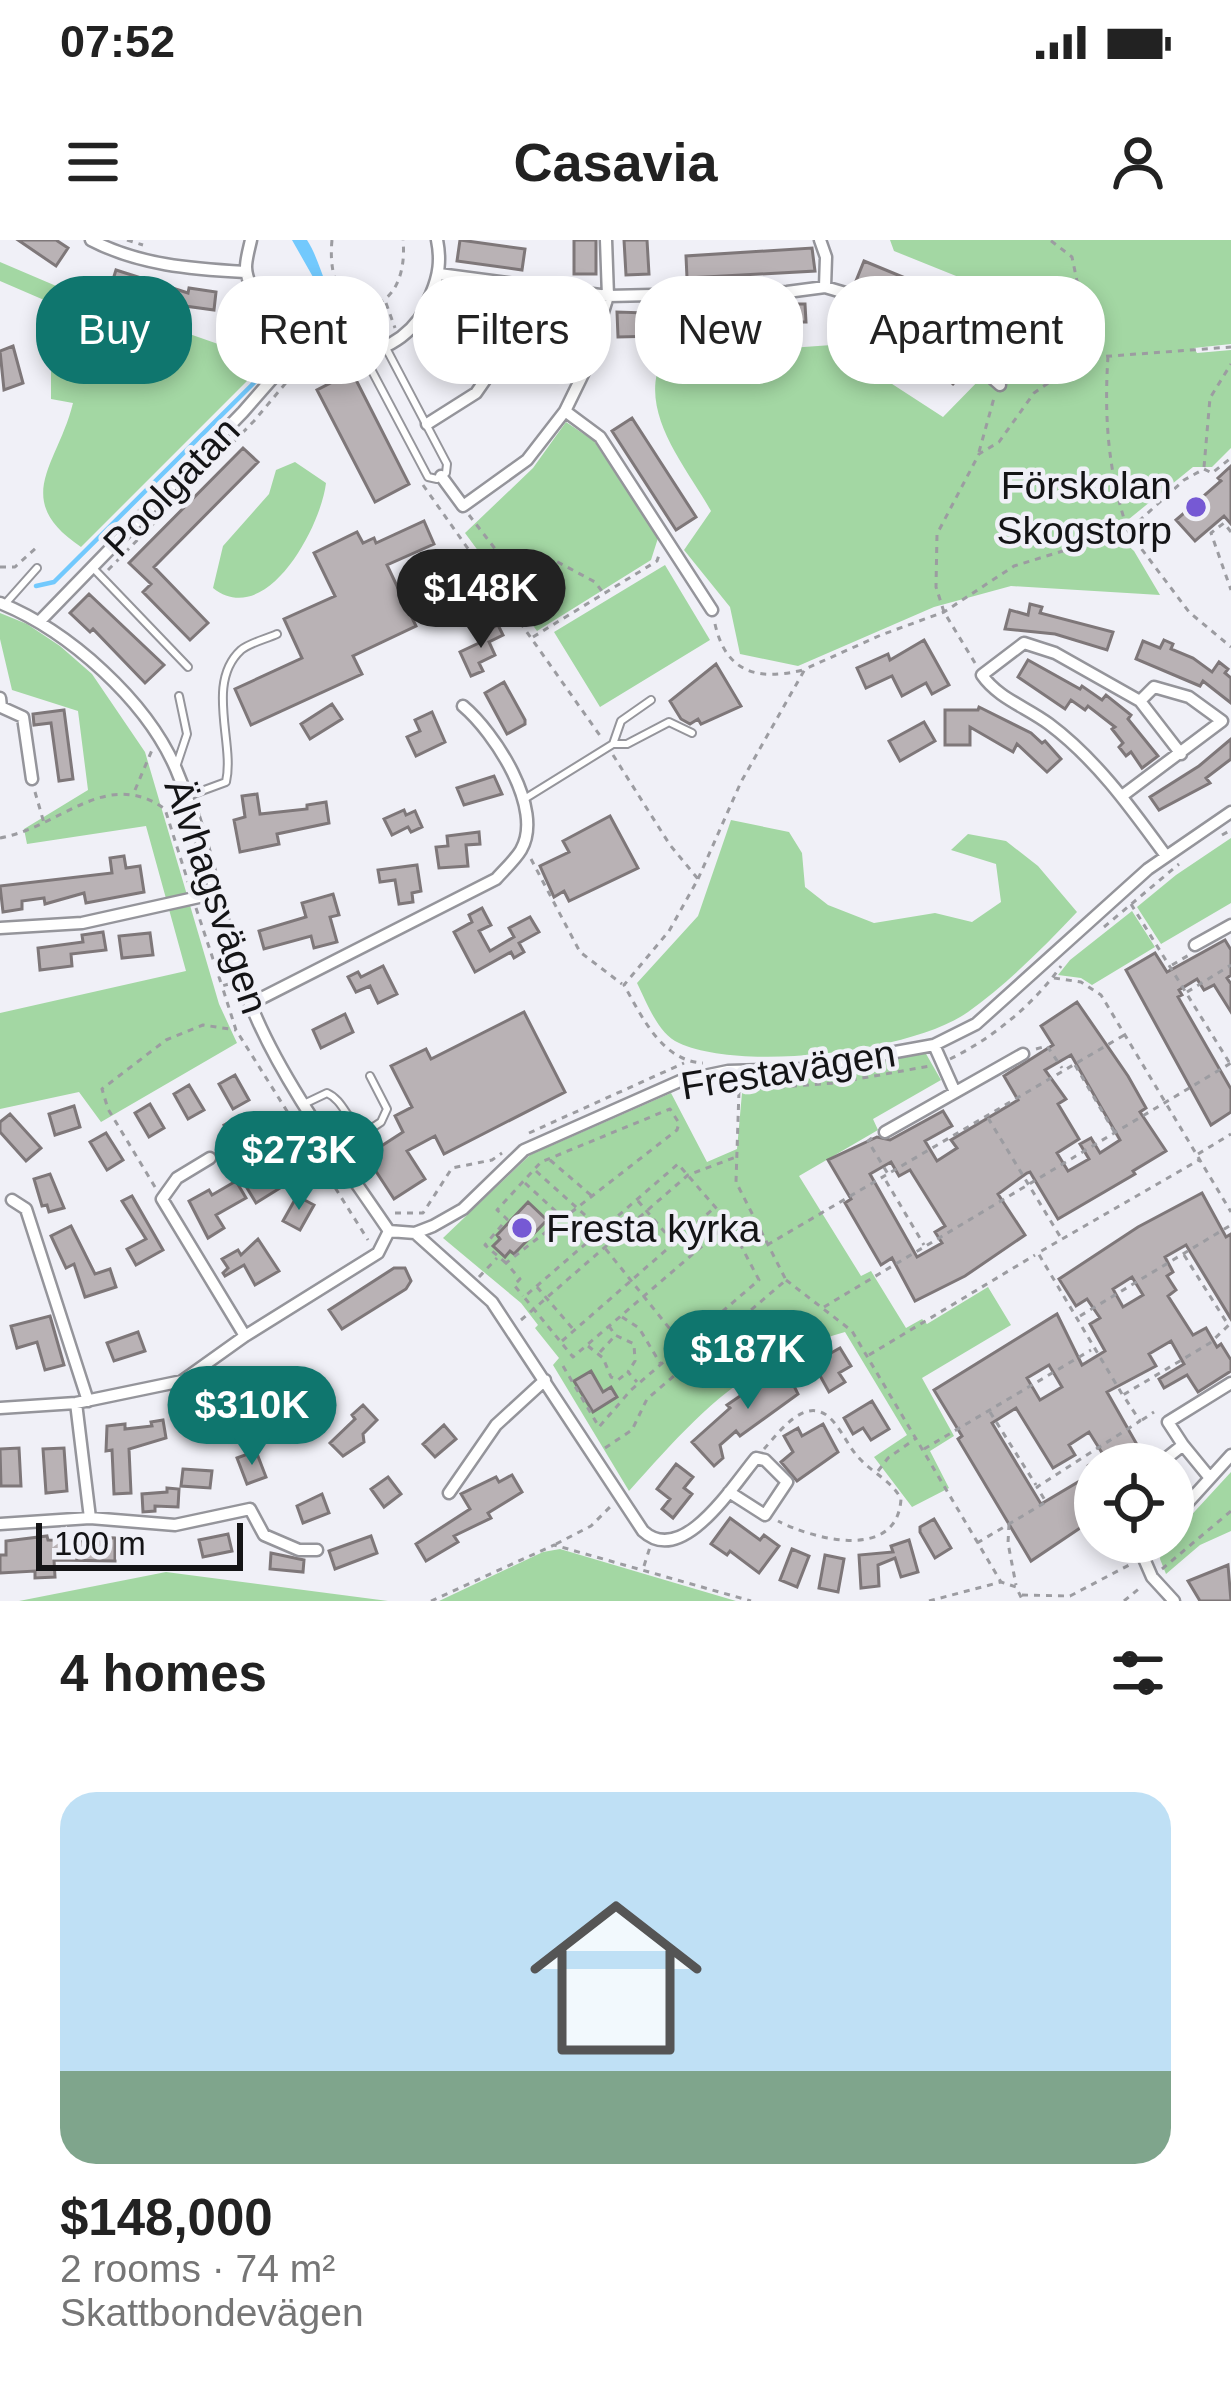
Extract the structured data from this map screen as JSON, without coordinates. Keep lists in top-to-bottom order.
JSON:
{
  "streets": {
    "street": ["Poolgatan", "Älvhagsvägen", "Frestavägen"]
  },
  "crossings": [
    ["Poolgatan", "Älvhagsvägen"]
  ],
  "places": ["Förskolan Skogstorp", "Fresta kyrka"],
  "scale_bar": "100 m",
  "page": {
    "status": "07:52",
    "header": "Casavia",
    "chip": [
      "Buy",
      "Rent",
      "Filters",
      "New",
      "Apartment"
    ],
    "price": [
      "$148K",
      "$273K",
      "$187K",
      "$310K"
    ],
    "scale": "100 m",
    "heading": "4 homes",
    "list": [
      {
        "name": "$148,000",
        "note": "2 rooms · 74 m² · Skattbondevägen"
      }
    ]
  }
}
